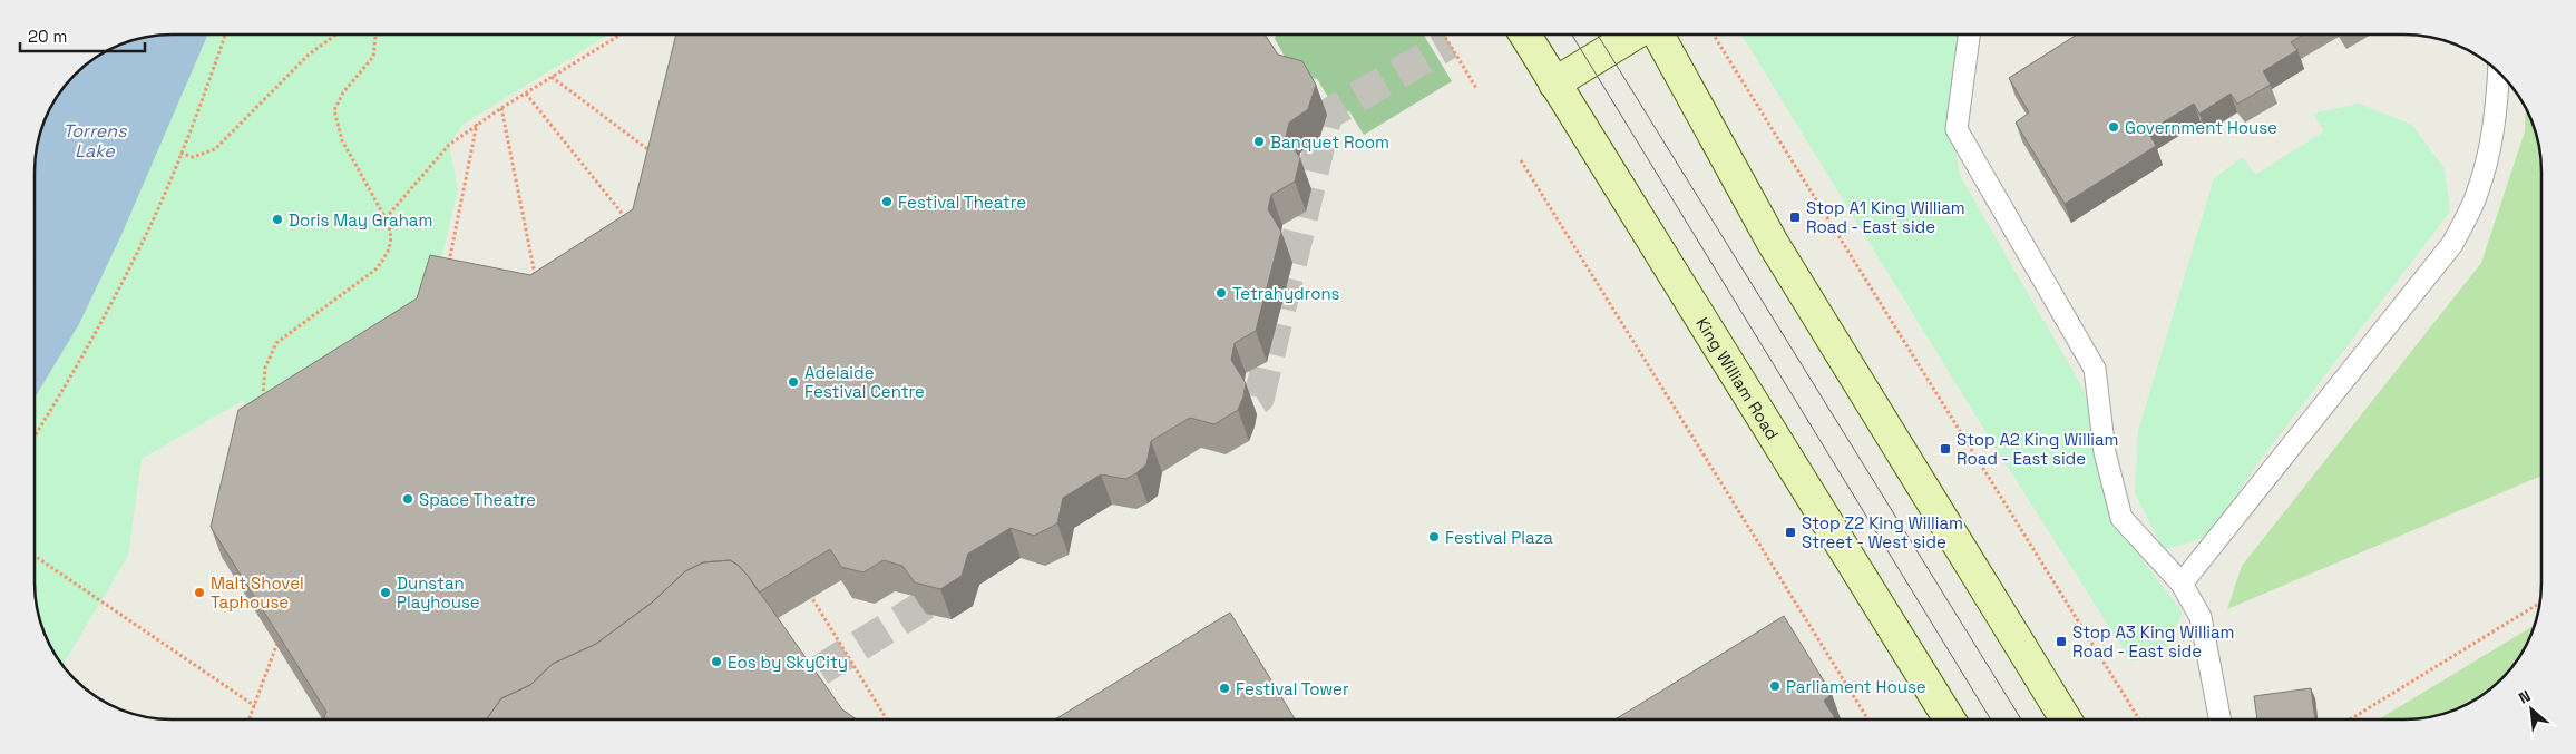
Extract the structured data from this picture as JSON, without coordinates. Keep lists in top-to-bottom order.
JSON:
{
  "streets": {
    "main road": ["King William Road"]
  },
  "water": ["Torrens Lake"],
  "places": {
    "other": [
      "Government House",
      "Banquet Room",
      "Festival Theatre",
      "Doris May Graham",
      "Tetrahydrons",
      "Adelaide Festival Centre",
      "Space Theatre",
      "Festival Plaza",
      "Malt Shovel Taphouse",
      "Dunstan Playhouse",
      "Eos by SkyCity",
      "Parliament House",
      "Festival Tower"
    ],
    "transit": [
      "Stop A1 King William Road - East side",
      "Stop A2 King William Road - East side",
      "Stop Z2 King William Street - West side",
      "Stop A3 King William Road - East side"
    ]
  },
  "scale_bar": "20 m",
  "north": "top left"
}
